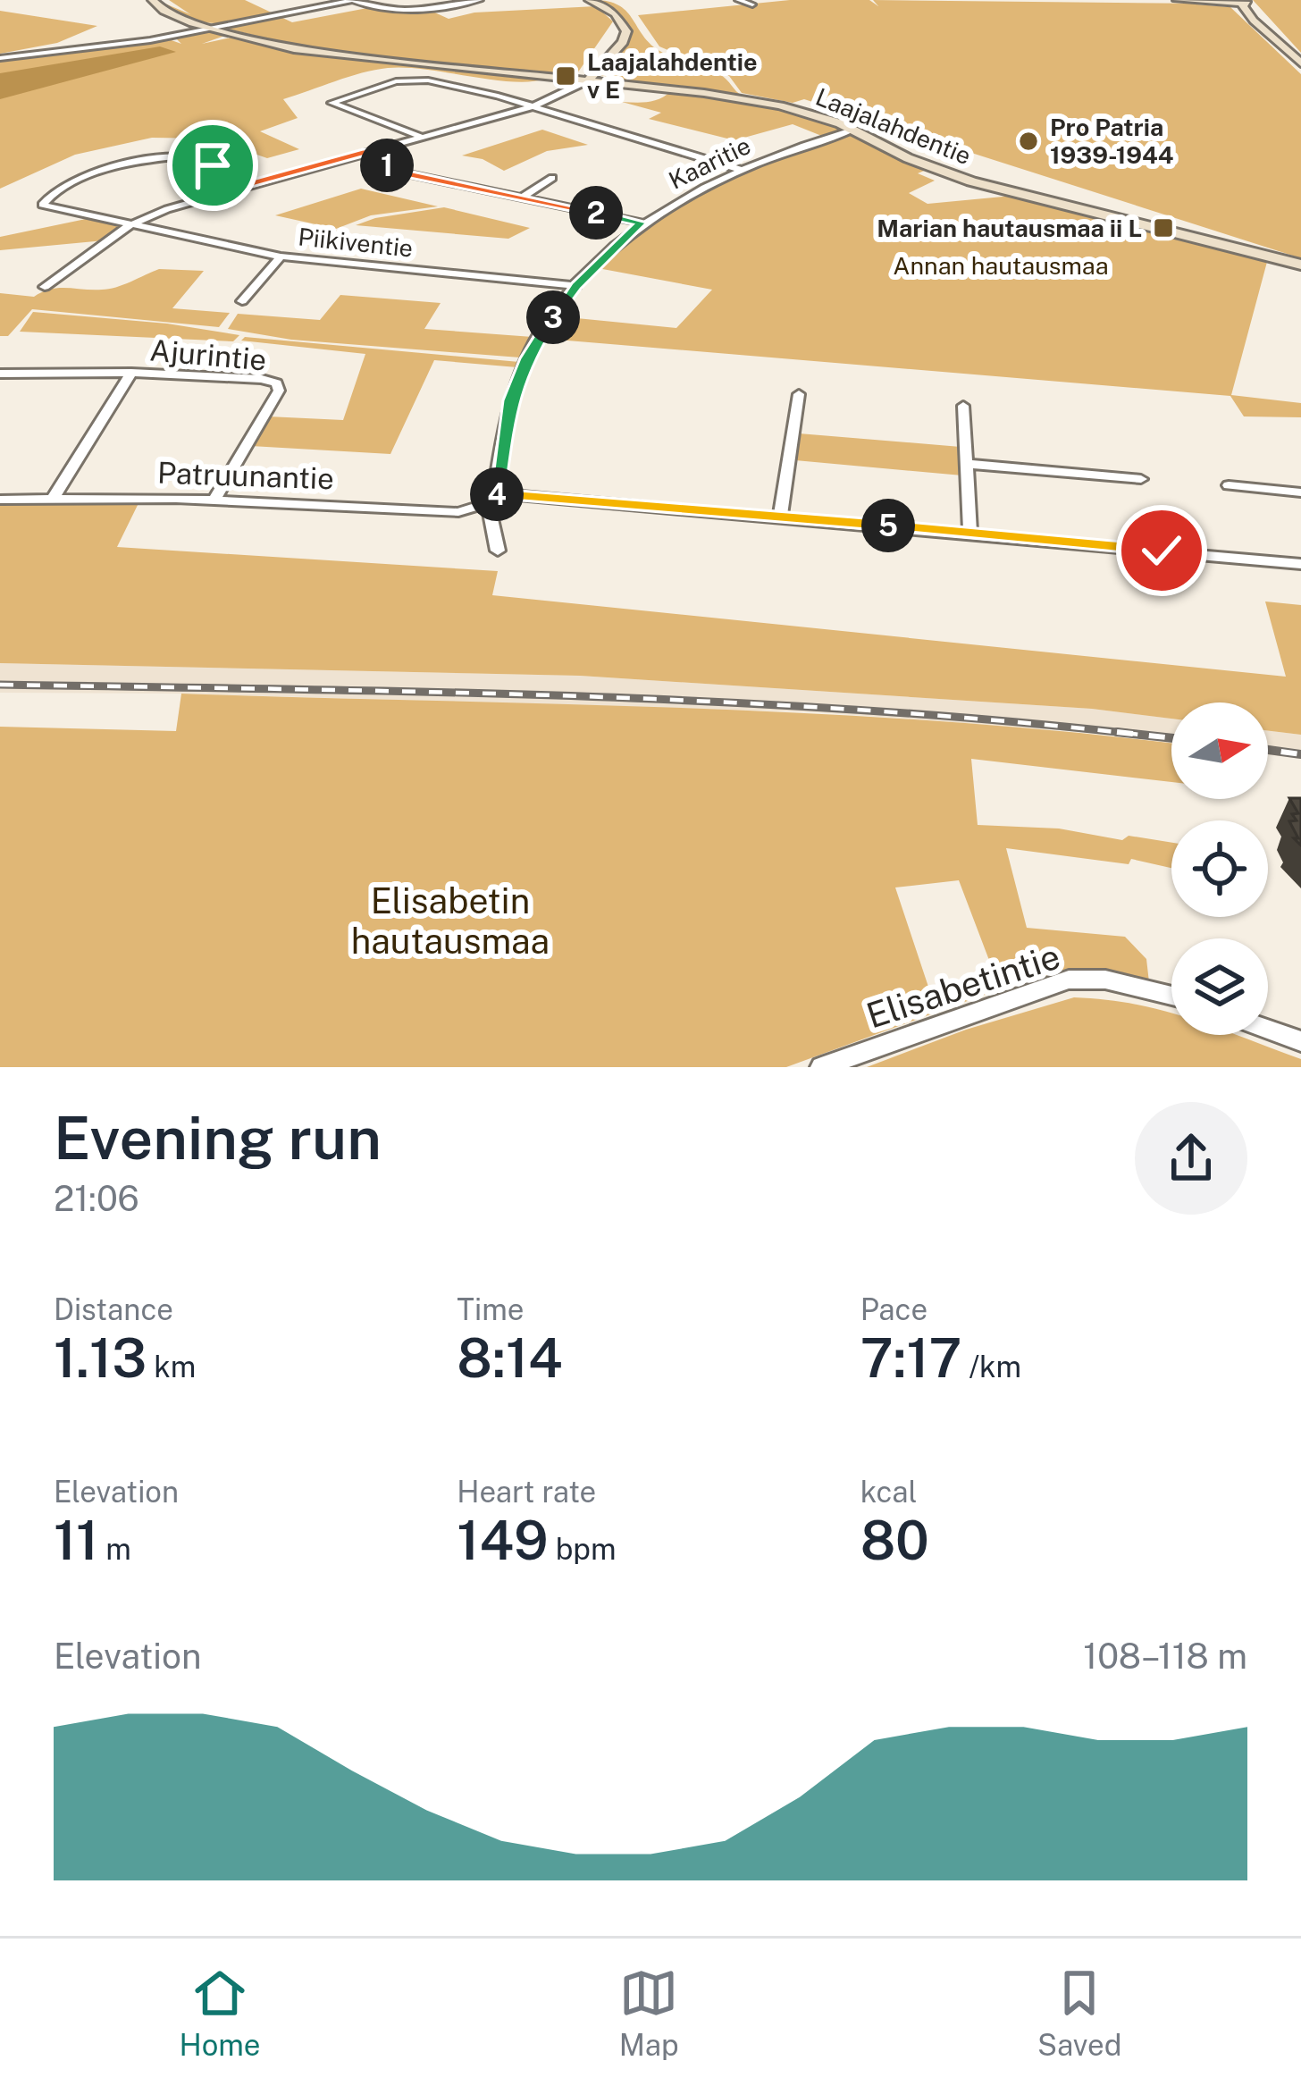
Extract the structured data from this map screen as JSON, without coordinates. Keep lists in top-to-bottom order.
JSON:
{
  "streets": {
    "street": [
      "Laajalahdentie",
      "Kaaritie",
      "Piikiventie",
      "Ajurintie",
      "Patruunantie",
      "Elisabetintie"
    ]
  },
  "crossings": [
    ["Laajalahdentie", "Kaaritie"],
    ["Kaaritie", "Piikiventie"],
    ["Kaaritie", "Patruunantie"],
    ["Ajurintie", "Patruunantie"]
  ],
  "parks": ["Annan hautausmaa", "Elisabetin hautausmaa"],
  "places": {
    "transit": ["Laajalahdentie v E", "Marian hautausmaa ii L"],
    "other": ["Pro Patria 1939-1944"]
  },
  "north": "right",
  "page": {
    "pins": [
      "1",
      "2",
      "3",
      "4",
      "5"
    ],
    "heading": ["Evening run", "21:06"],
    "stats": [
      ["Distance", "1.13 km"],
      ["Time", "8:14"],
      ["Pace", "7:17 /km"],
      ["Elevation", "11 m"],
      ["Heart rate", "149 bpm"],
      ["kcal", "80"]
    ],
    "chart": ["Elevation", "108–118 m"],
    "tabs": ["Home", "Map", "Saved"]
  }
}
